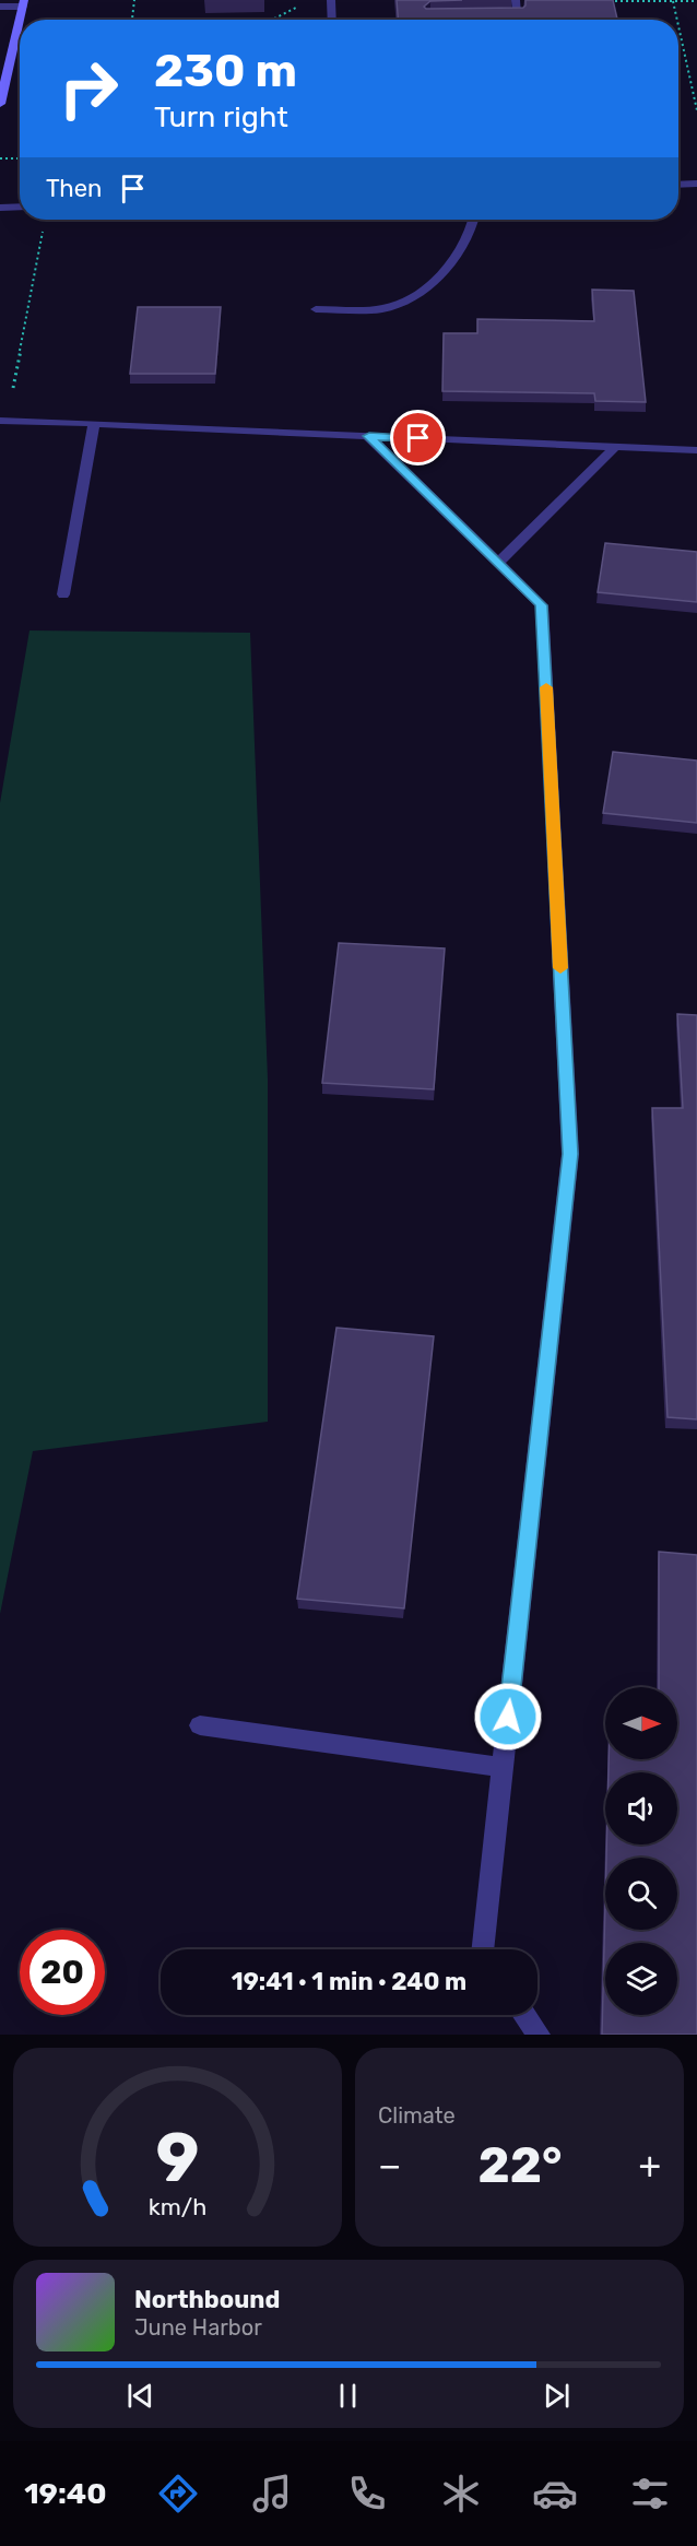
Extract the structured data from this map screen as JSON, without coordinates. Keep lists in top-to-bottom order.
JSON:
{
  "north": "right",
  "page": {
    "turn": ["230 m", "Turn right"],
    "then": "Then",
    "limit": "20",
    "trip": "19:41 · 1 min · 240 m",
    "tile": "Climate",
    "heat": ["−", "22°", "+"],
    "song": ["Northbound", "June Harbor"],
    "tabs": "19:40",
    "gauge": ["9", "km/h"]
  }
}
